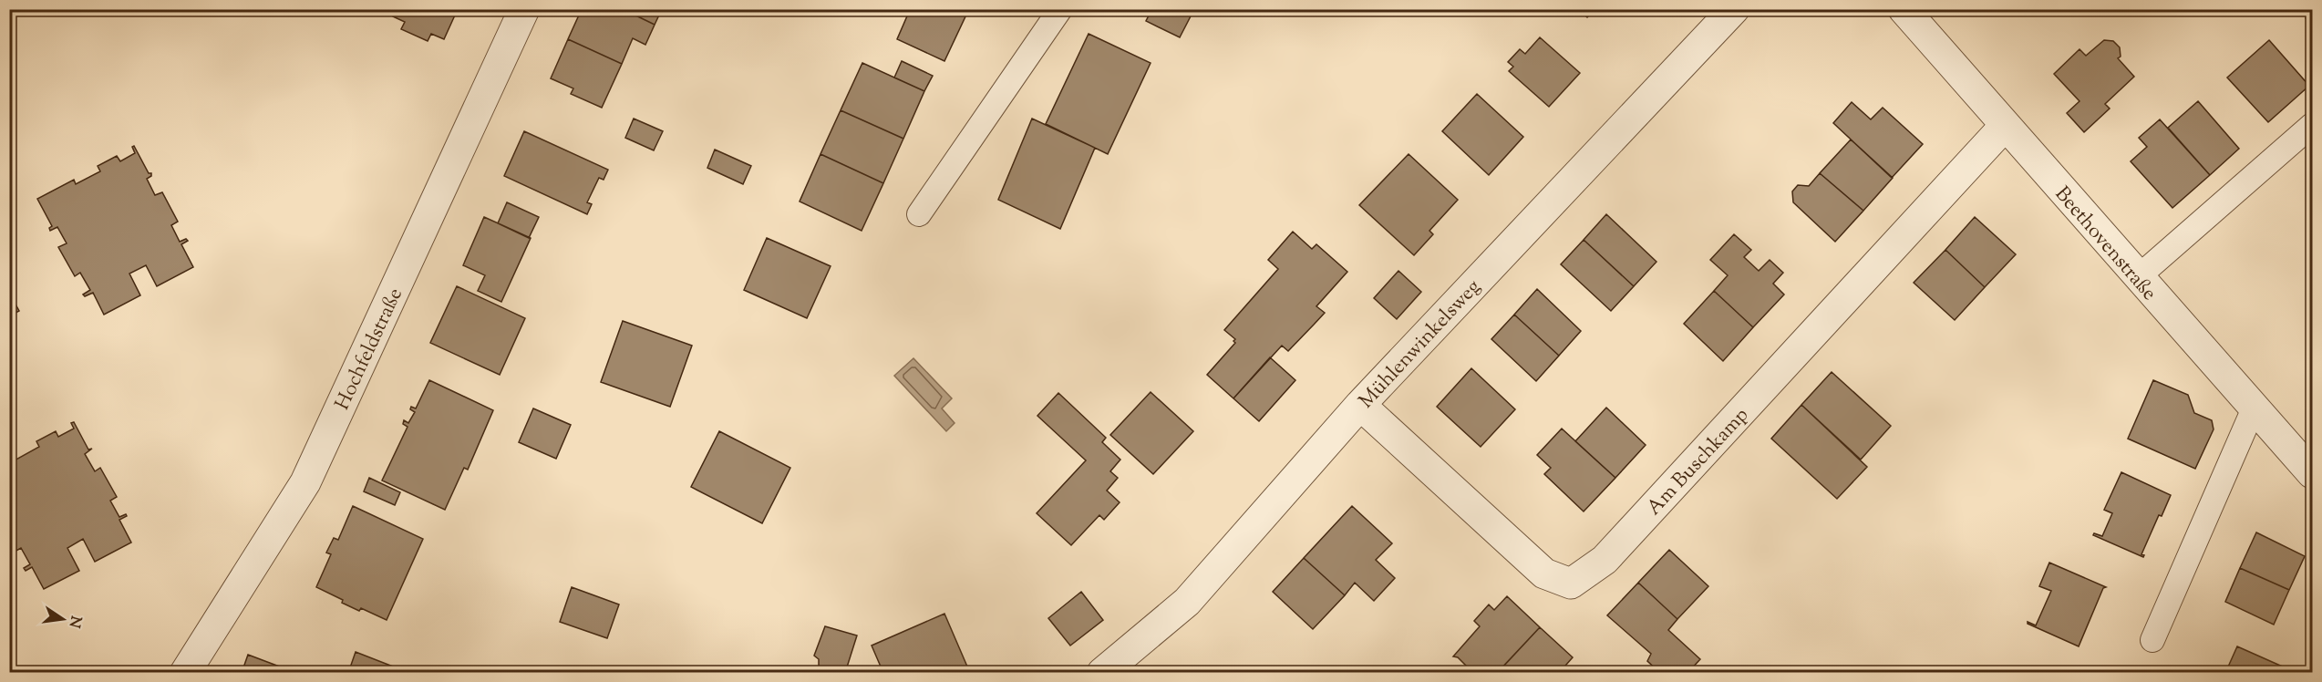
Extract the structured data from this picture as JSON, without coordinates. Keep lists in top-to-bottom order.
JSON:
{
  "streets": {
    "street": [
      "Beethovenstraße",
      "Mühlenwinkelsweg",
      "Hochfeldstraße",
      "Am Buschkamp"
    ]
  },
  "crossings": [
    ["Beethovenstraße", "Am Buschkamp"],
    ["Mühlenwinkelsweg", "Am Buschkamp"]
  ],
  "north": "right"
}
